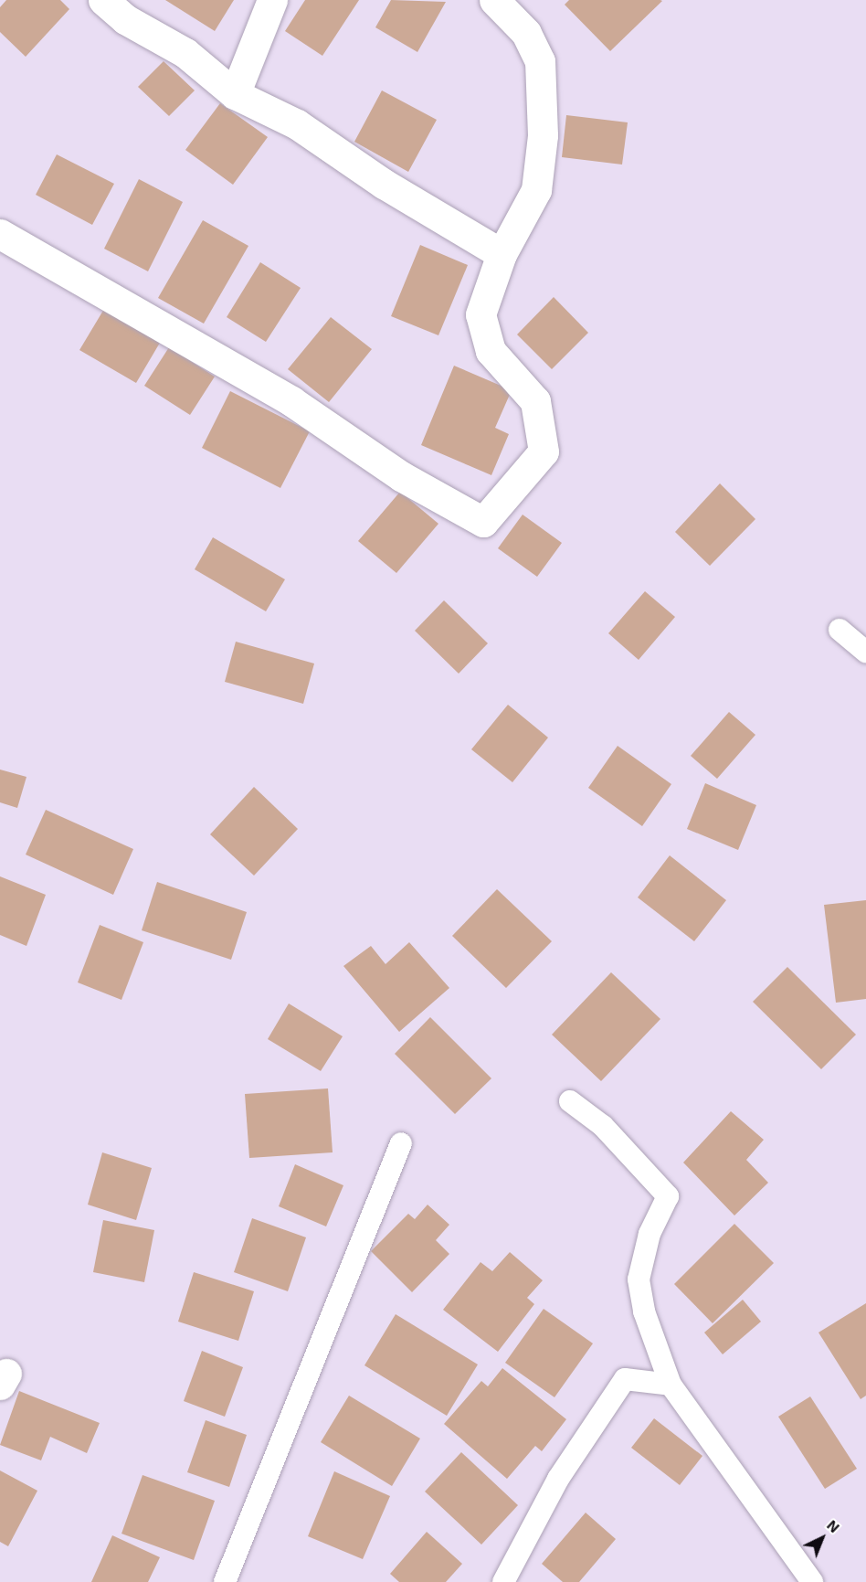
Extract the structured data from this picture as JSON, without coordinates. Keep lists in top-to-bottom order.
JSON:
{
  "north": "top right"
}
